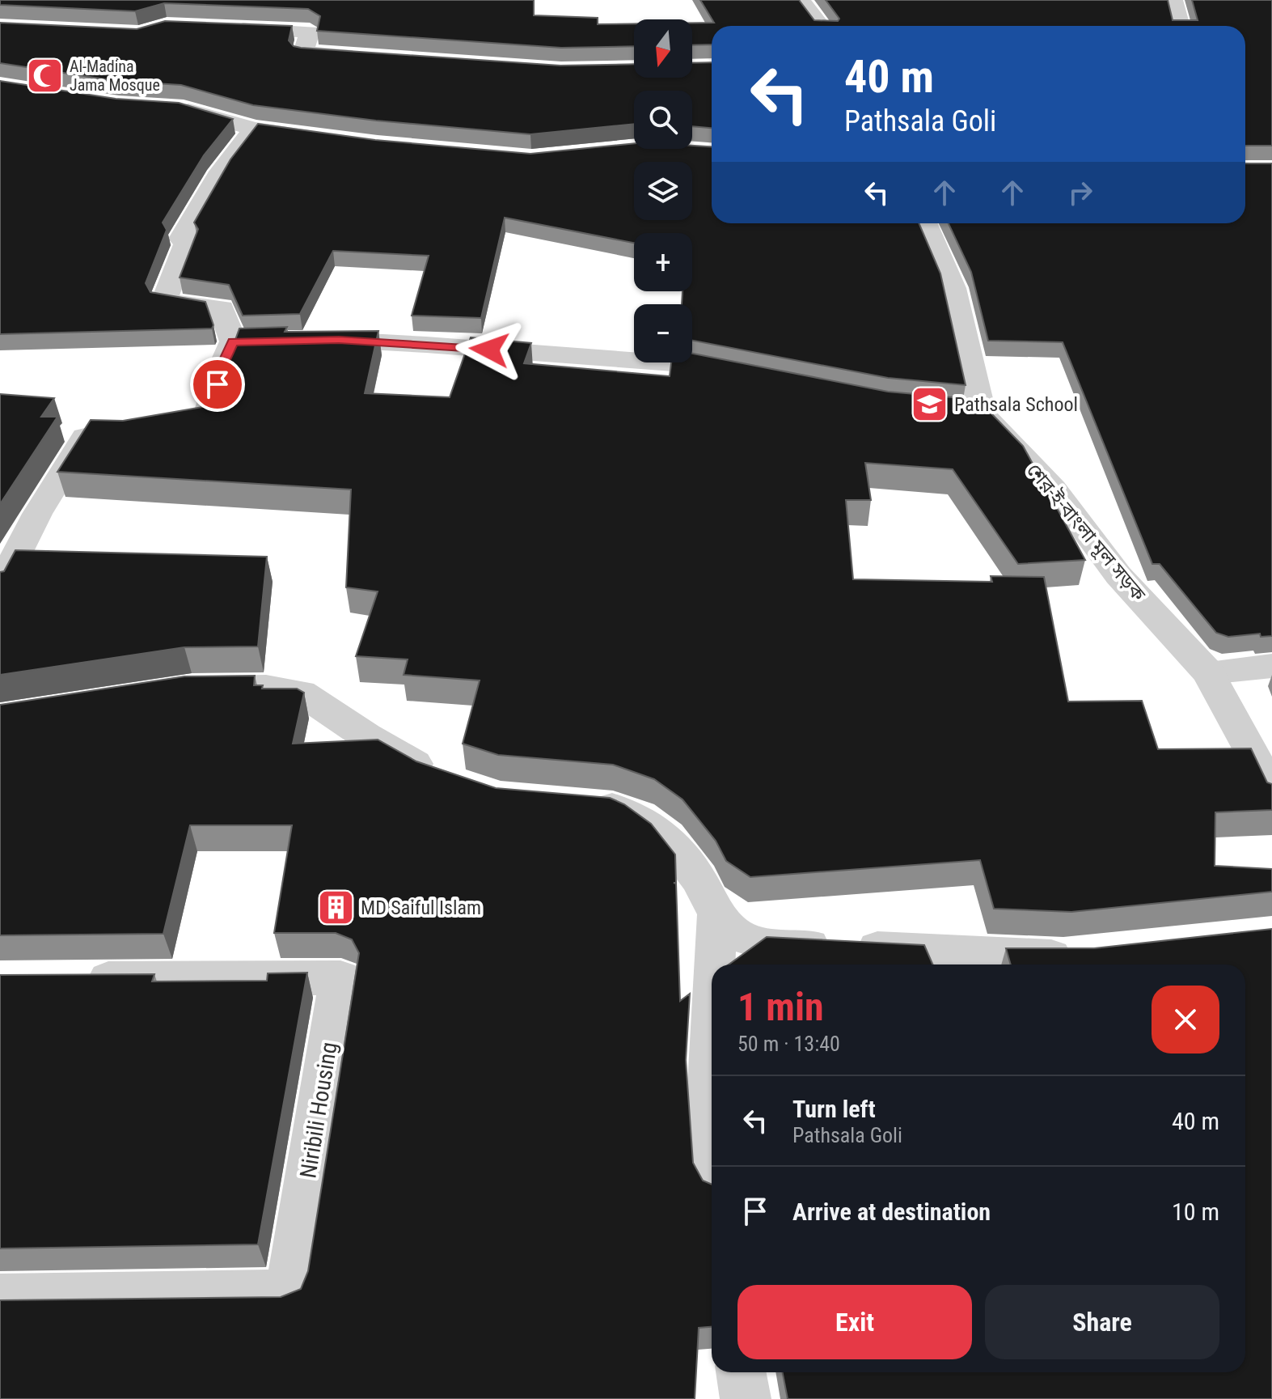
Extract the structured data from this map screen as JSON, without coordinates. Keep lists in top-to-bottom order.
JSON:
{
  "streets": {
    "street": ["শের-ই-বাংলা মূল সড়ক", "Niribili Housing"]
  },
  "places": {
    "mosque": ["Al-Madina Jama Mosque"],
    "school or university": ["Pathsala School"],
    "building": ["MD Saiful Islam"]
  },
  "north": "bottom",
  "page": {
    "map_buttons": ["+", "−"],
    "turn": ["40 m", "Pathsala Goli"],
    "heading": ["1 min", "50 m · 13:40"],
    "list": [
      {
        "name": "Turn left",
        "note": "Pathsala Goli",
        "value": "40 m"
      },
      {
        "name": "Arrive at destination",
        "value": "10 m"
      }
    ],
    "buttons": ["Exit", "Share"]
  }
}
